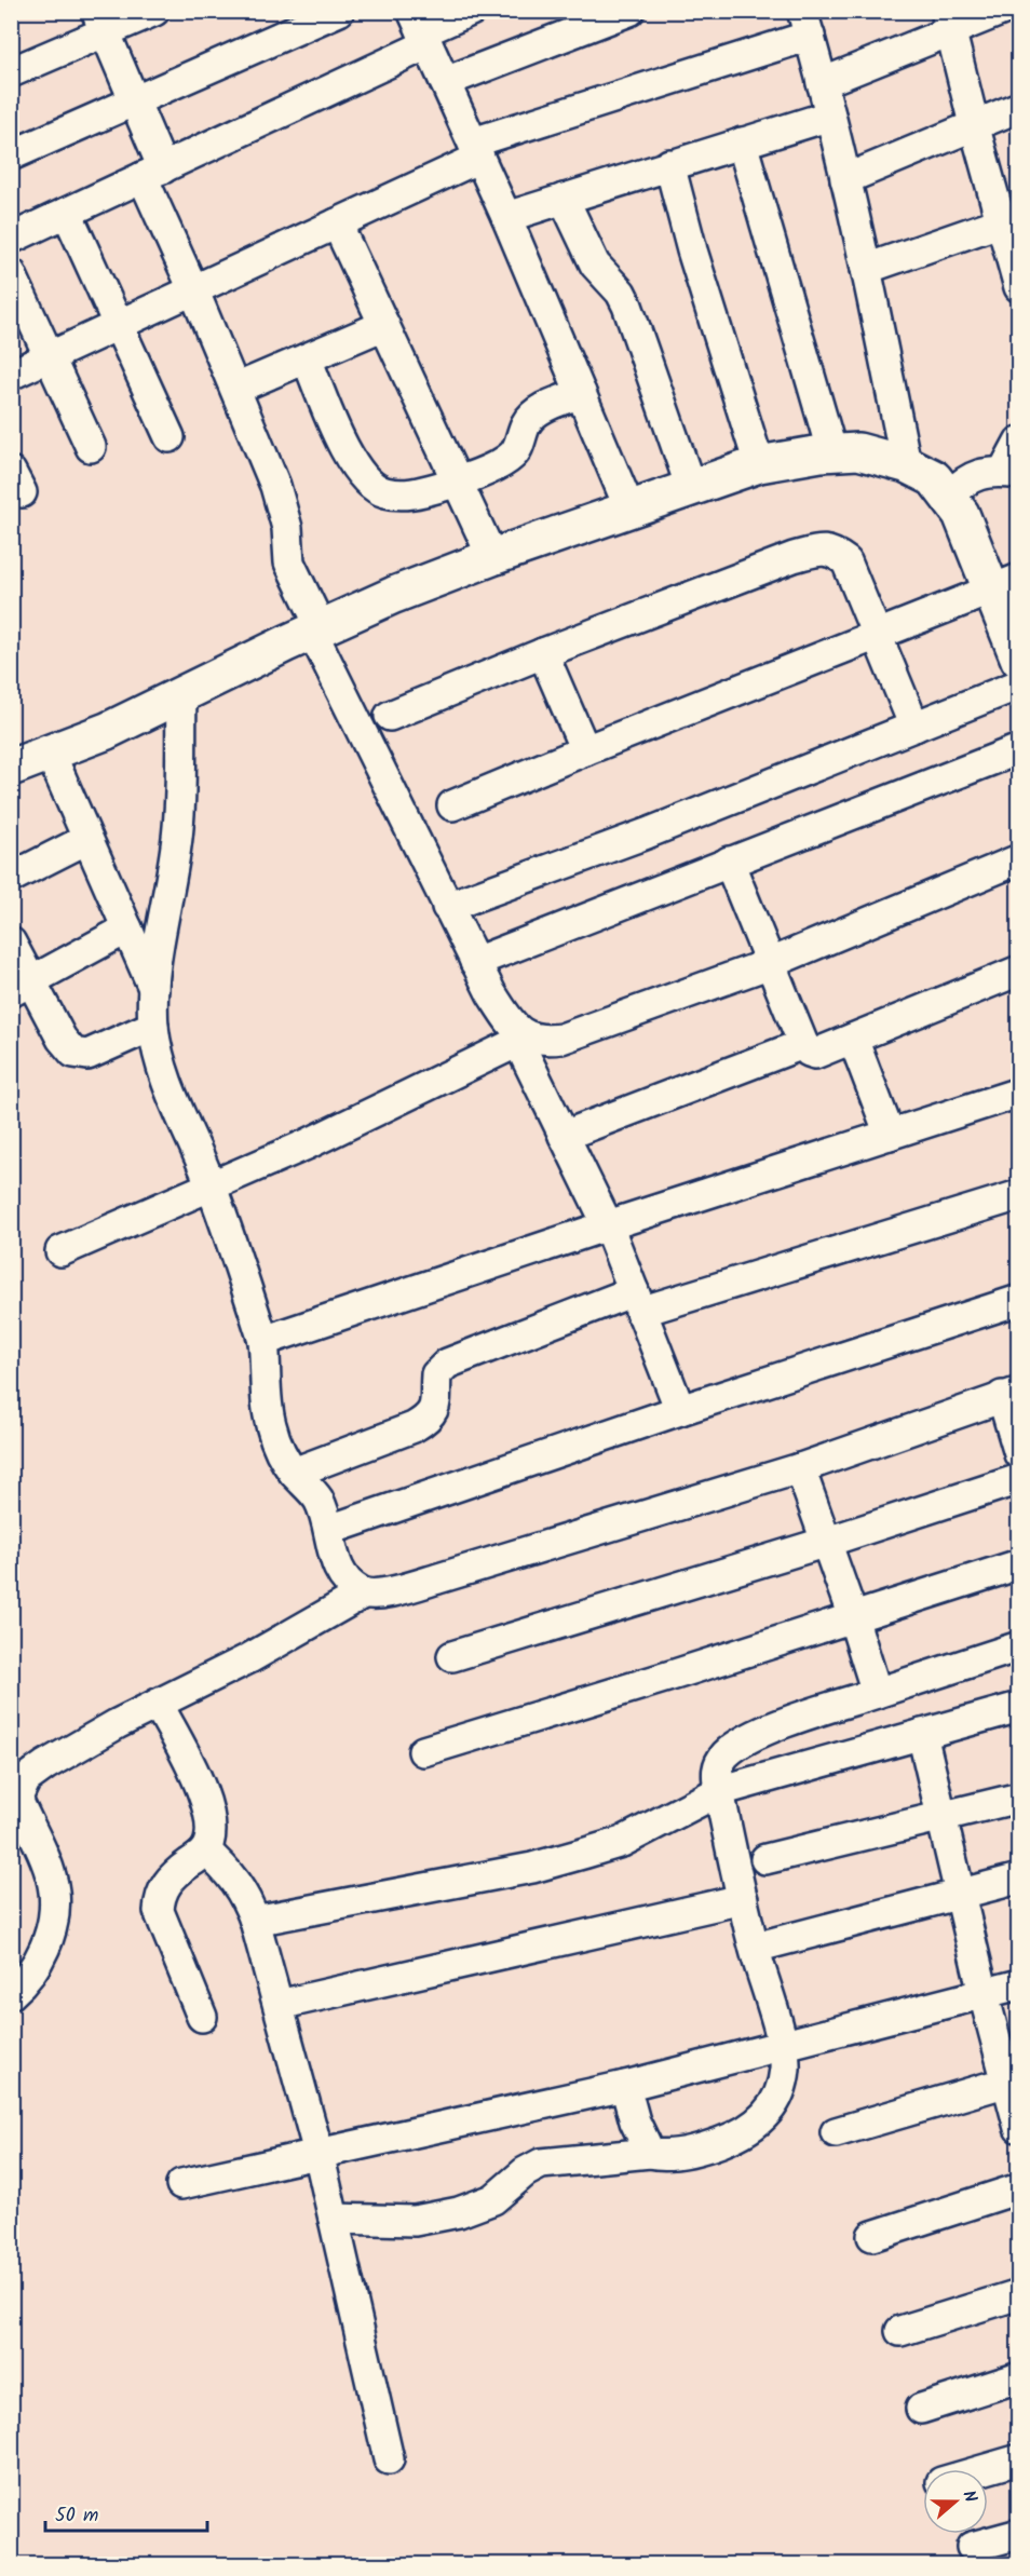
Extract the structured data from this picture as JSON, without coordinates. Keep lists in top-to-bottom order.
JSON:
{
  "scale_bar": "50 m",
  "north": "right"
}
